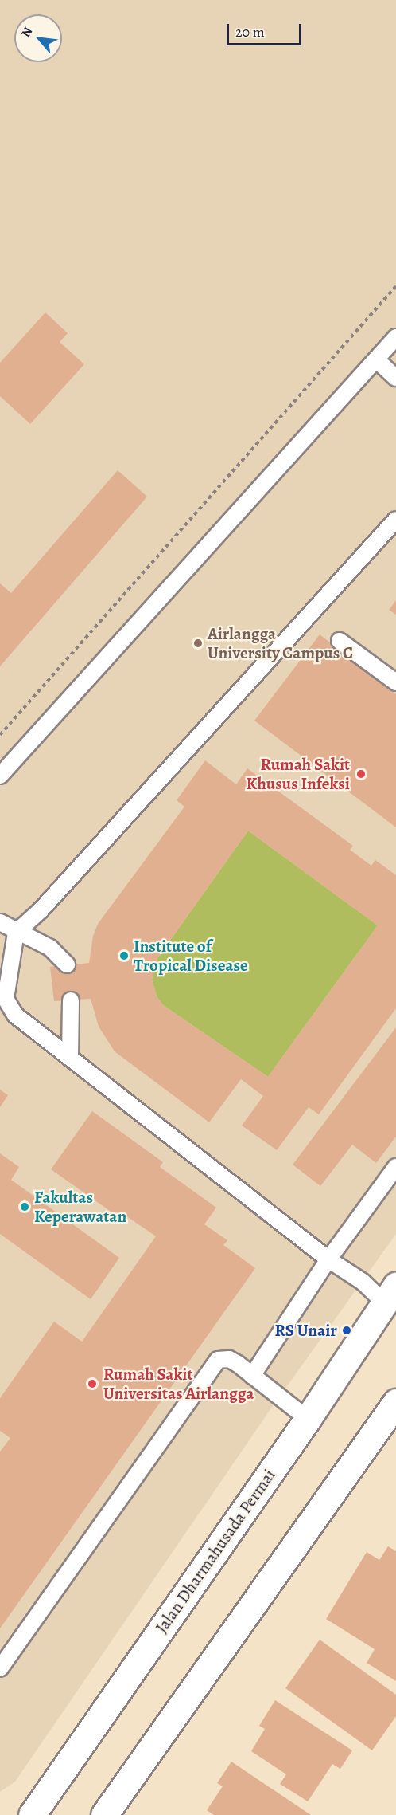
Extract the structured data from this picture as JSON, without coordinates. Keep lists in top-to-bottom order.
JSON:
{
  "streets": {
    "street": ["Jalan Dharmahusada Permai"]
  },
  "places": [
    "Airlangga University Campus C",
    "Rumah Sakit Khusus Infeksi",
    "Institute of Tropical Disease",
    "Fakultas Keperawatan",
    "RS Unair",
    "Rumah Sakit Universitas Airlangga"
  ],
  "scale_bar": "20 m",
  "north": "top left"
}
